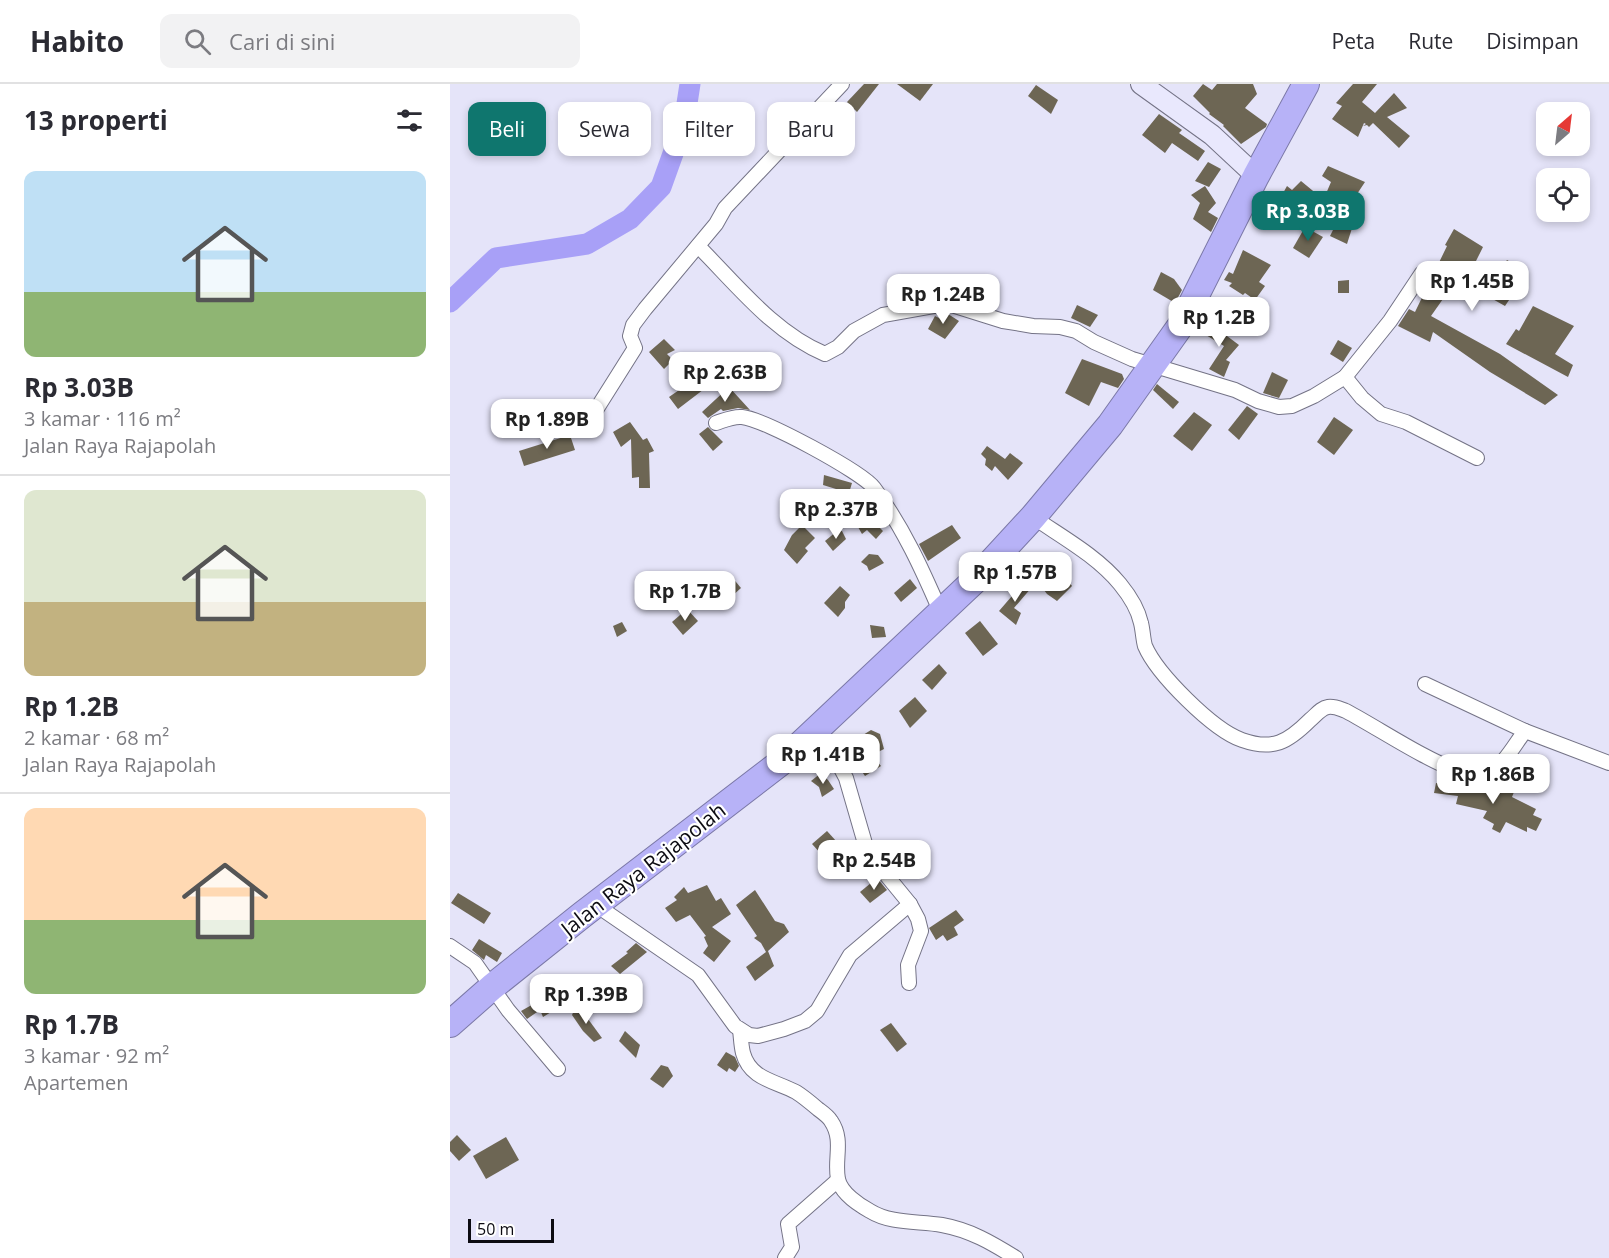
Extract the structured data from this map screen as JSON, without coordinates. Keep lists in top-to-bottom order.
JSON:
{
  "streets": {
    "highway": ["Jalan Raya Rajapolah"]
  },
  "scale_bar": "50 m",
  "north": "top right",
  "page": {
    "header": "Habito",
    "search": "Cari di sini",
    "nav": ["Peta", "Rute", "Disimpan"],
    "heading": "13 properti",
    "chip": [
      "Beli",
      "Sewa",
      "Filter",
      "Baru"
    ],
    "list": [
      {
        "name": "Rp 3.03B",
        "note": "3 kamar · 116 m² · Jalan Raya Rajapolah"
      },
      {
        "name": "Rp 1.2B",
        "note": "2 kamar · 68 m² · Jalan Raya Rajapolah"
      },
      {
        "name": "Rp 1.7B",
        "note": "3 kamar · 92 m² · Apartemen"
      }
    ],
    "price": [
      "Rp 3.03B",
      "Rp 1.45B",
      "Rp 1.24B",
      "Rp 1.2B",
      "Rp 2.63B",
      "Rp 1.89B",
      "Rp 2.37B",
      "Rp 1.57B",
      "Rp 1.7B",
      "Rp 1.41B",
      "Rp 1.86B",
      "Rp 2.54B",
      "Rp 1.39B"
    ],
    "scale": "50 m"
  }
}
